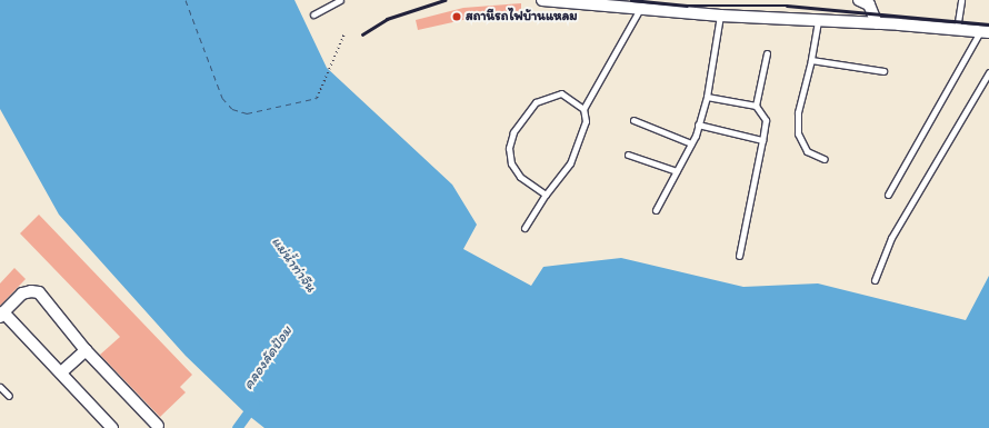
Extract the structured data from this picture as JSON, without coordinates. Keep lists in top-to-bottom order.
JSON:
{
  "water": ["แม่น้ำท่าจีน", "คลองลัดป้อม"],
  "places": ["สถานีรถไฟบ้านแหลม"]
}
